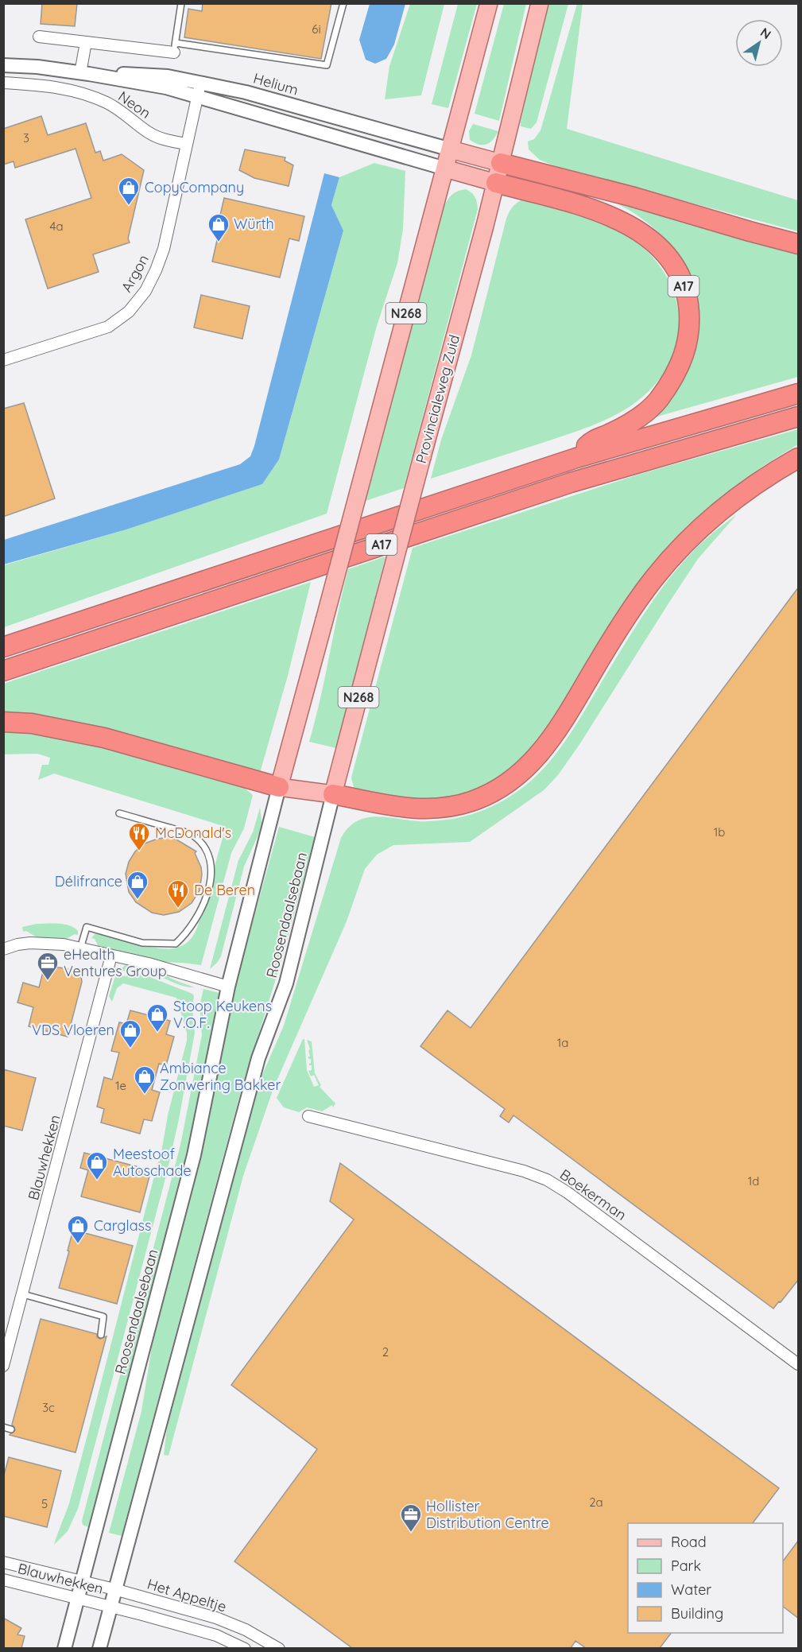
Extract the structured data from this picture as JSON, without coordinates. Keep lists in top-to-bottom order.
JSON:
{
  "streets": {
    "highway": ["A17"],
    "main road": ["N268", "Provincialeweg Zuid"],
    "street": [
      "Helium",
      "Neon",
      "Argon",
      "Roosendaalsebaan",
      "Blauwhekken",
      "Boekerman",
      "Het Appeltje"
    ]
  },
  "crossings": [
    ["Helium", "N268"],
    ["Neon", "Argon"],
    ["A17", "Provincialeweg Zuid"],
    ["N268", "Roosendaalsebaan"],
    ["Provincialeweg Zuid", "Roosendaalsebaan"],
    ["Roosendaalsebaan", "Blauwhekken"],
    ["Roosendaalsebaan", "Het Appeltje"],
    ["Blauwhekken", "Het Appeltje"]
  ],
  "places": {
    "shop": [
      "CopyCompany",
      "Würth",
      "Délifrance",
      "Stoop Keukens V.O.F.",
      "VDS Vloeren",
      "Ambiance Zonwering Bakker",
      "Meestoof Autoschade",
      "Carglass"
    ],
    "restaurant": ["McDonald's", "De Beren"],
    "office": ["eHealth Ventures Group", "Hollister Distribution Centre"]
  },
  "house_numbers": [
    "6i",
    "3",
    "4a",
    "1b",
    "1a",
    "1e",
    "1d",
    "2",
    "3c",
    "2a",
    "5"
  ],
  "legend": [
    "Road",
    "Park",
    "Water",
    "Building"
  ],
  "north": "top right"
}
